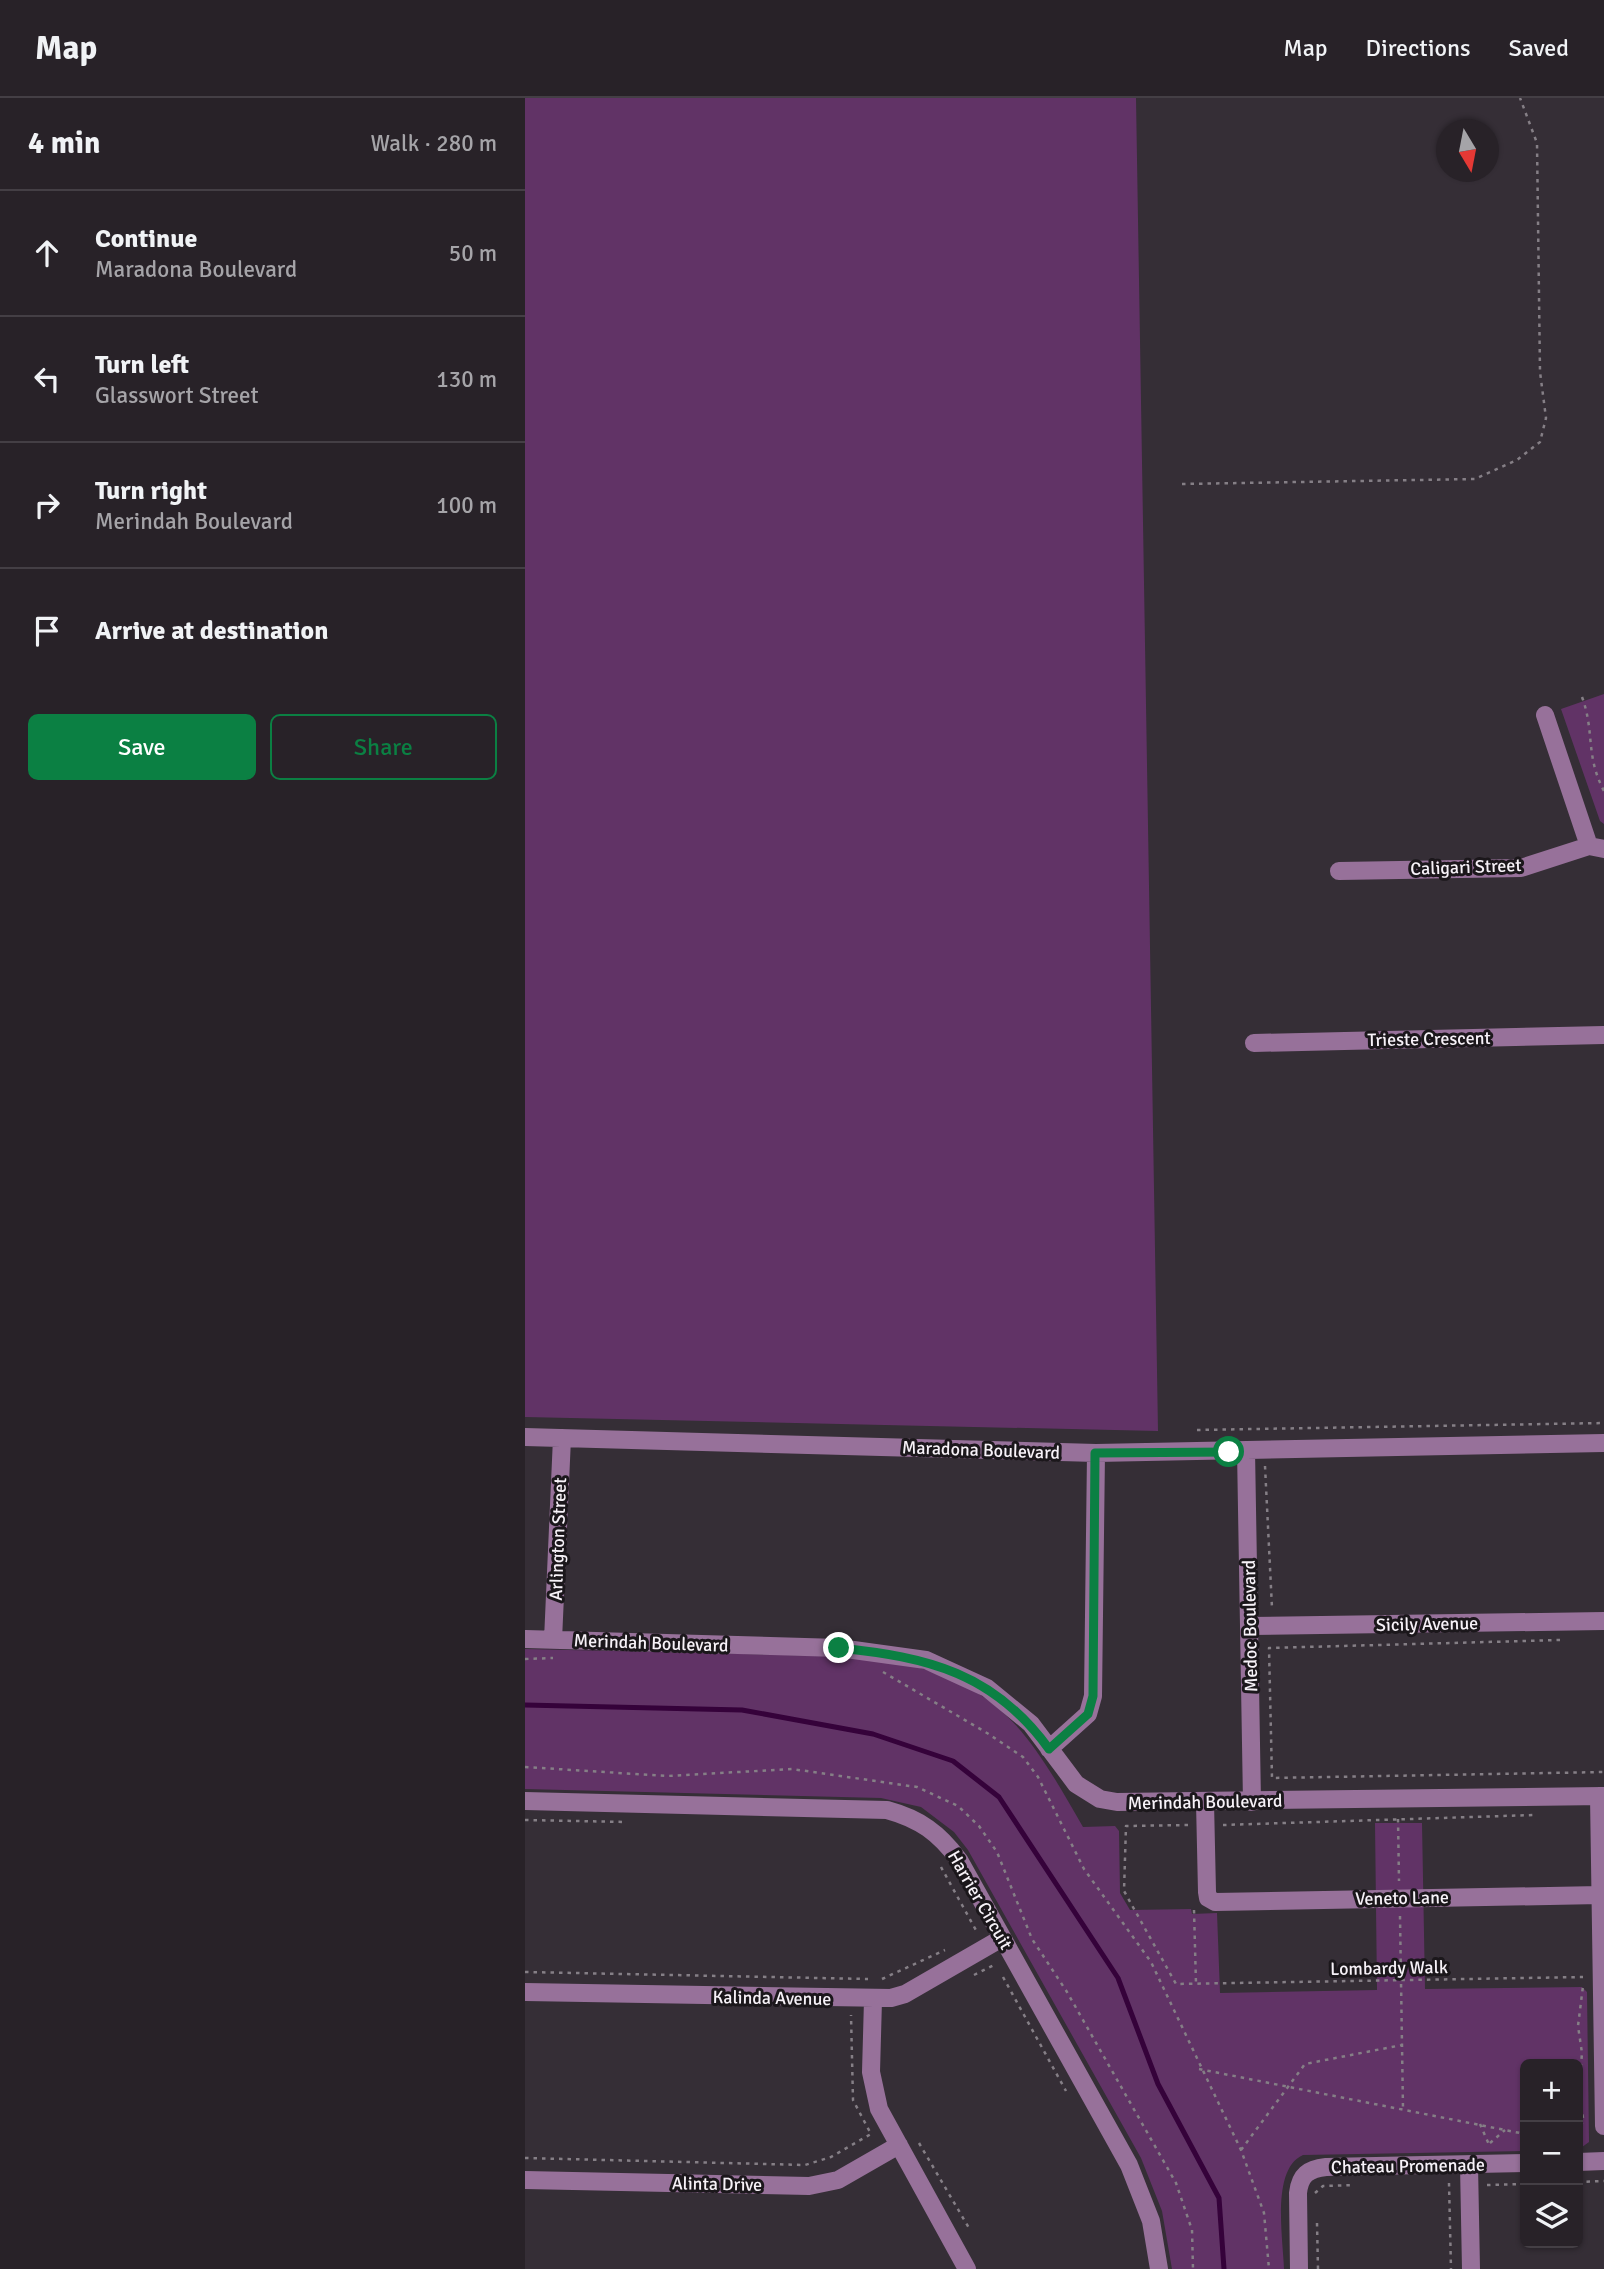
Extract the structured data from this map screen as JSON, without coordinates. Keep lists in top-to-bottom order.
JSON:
{
  "streets": {
    "street": [
      "Caligari Street",
      "Trieste Crescent",
      "Maradona Boulevard",
      "Arlington Street",
      "Sicily Avenue",
      "Medoc Boulevard",
      "Merindah Boulevard",
      "Veneto Lane",
      "Harrier Circuit",
      "Kalinda Avenue",
      "Chateau Promenade",
      "Alinta Drive"
    ],
    "path": ["Lombardy Walk"]
  },
  "crossings": [
    ["Maradona Boulevard", "Arlington Street"],
    ["Maradona Boulevard", "Medoc Boulevard"],
    ["Arlington Street", "Merindah Boulevard"],
    ["Sicily Avenue", "Medoc Boulevard"],
    ["Medoc Boulevard", "Merindah Boulevard"],
    ["Harrier Circuit", "Kalinda Avenue"]
  ],
  "north": "bottom",
  "page": {
    "header": "Map",
    "nav": ["Map", "Directions", "Saved"],
    "heading": ["4 min", "Walk · 280 m"],
    "list": [
      ["Continue", "Maradona Boulevard", "50 m"],
      ["Turn left", "Glasswort Street", "130 m"],
      ["Turn right", "Merindah Boulevard", "100 m"],
      "Arrive at destination"
    ],
    "buttons": ["Save", "Share"],
    "map_buttons": ["+", "−"]
  }
}
